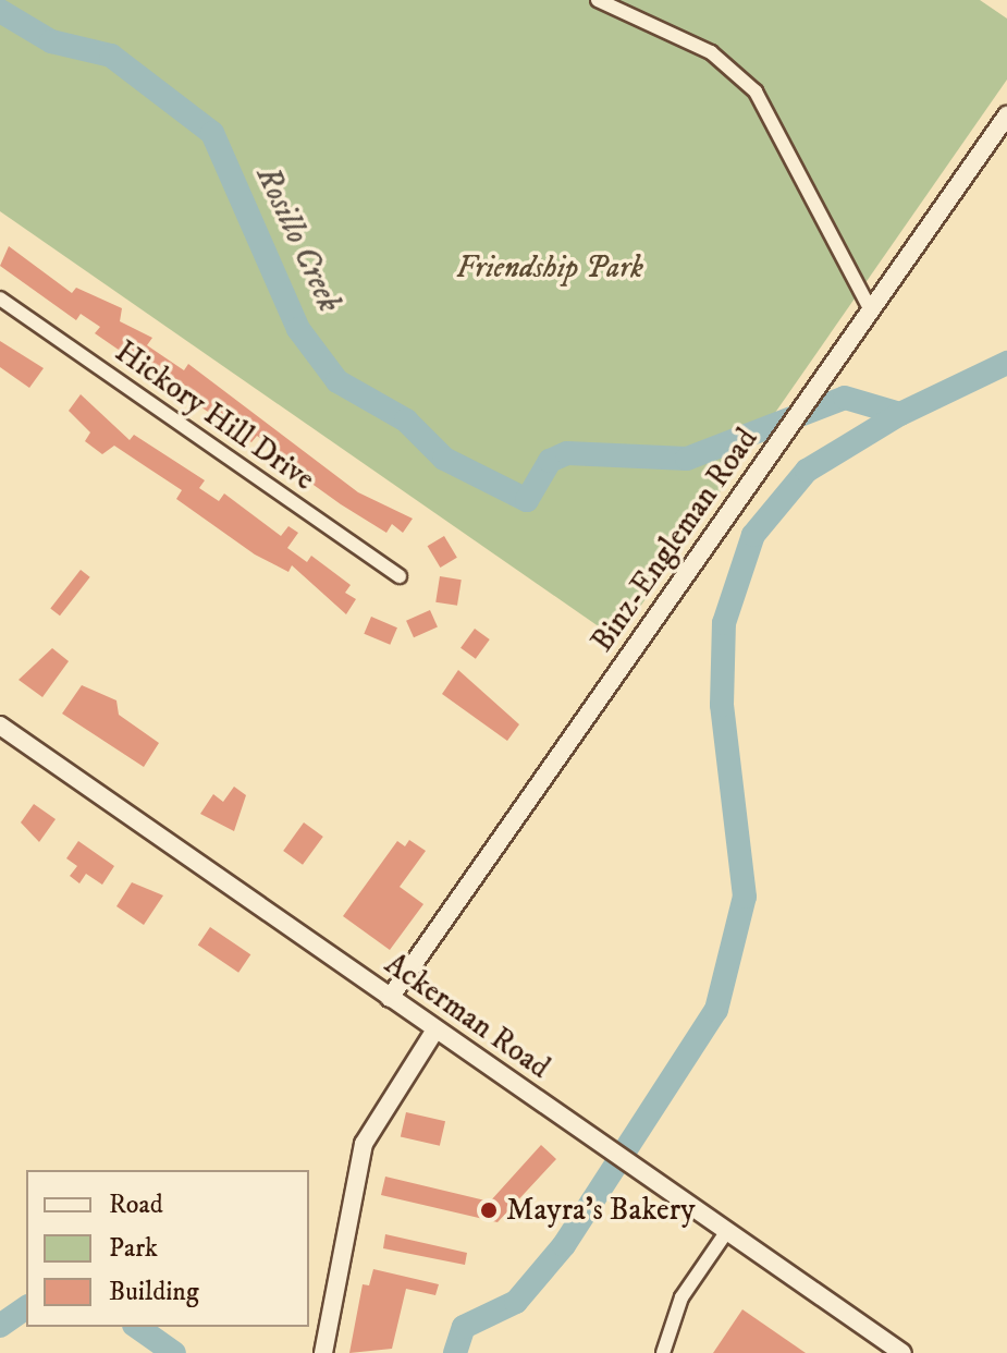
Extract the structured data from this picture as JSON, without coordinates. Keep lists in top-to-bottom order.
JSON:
{
  "streets": {
    "street": ["Hickory Hill Drive", "Binz-Engleman Road", "Ackerman Road"]
  },
  "crossings": [
    ["Binz-Engleman Road", "Ackerman Road"]
  ],
  "water": ["Rosillo Creek"],
  "parks": ["Friendship Park"],
  "places": ["Mayra's Bakery"],
  "legend": ["Road", "Park", "Building"]
}
